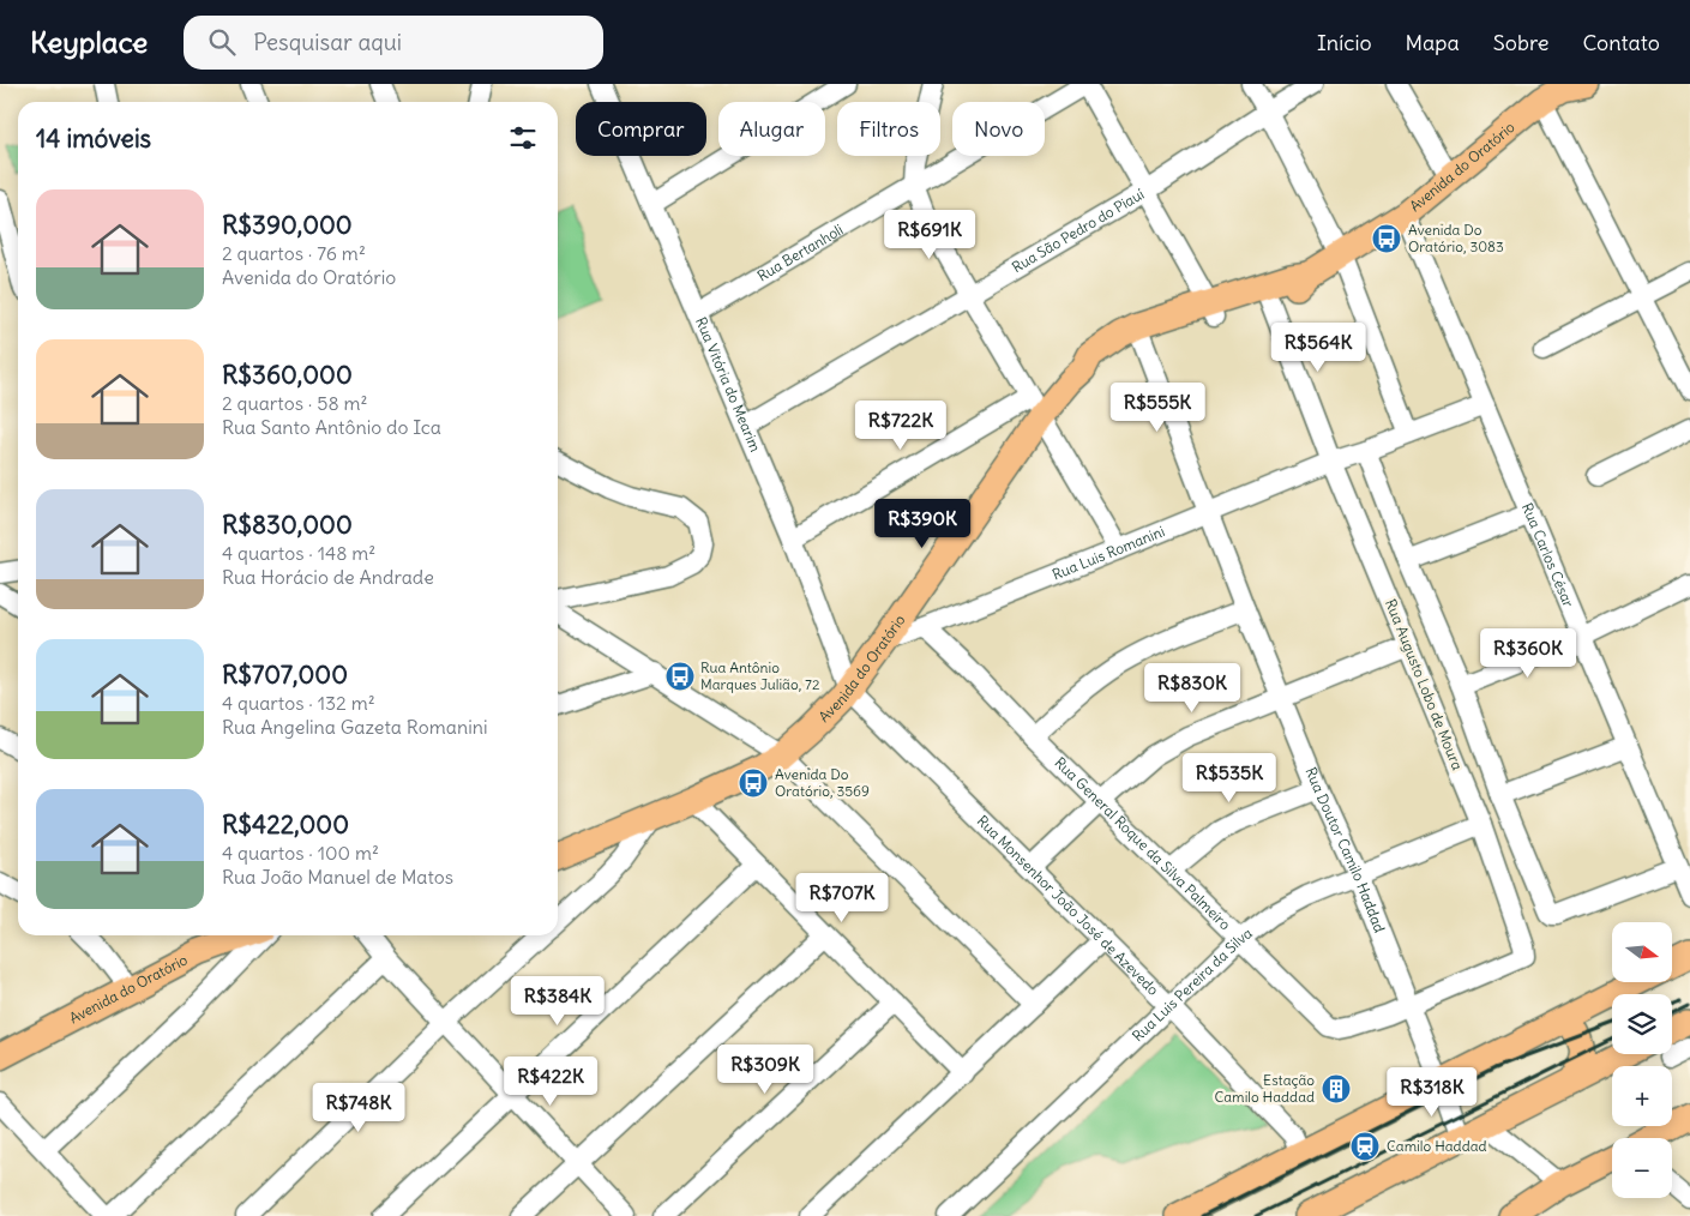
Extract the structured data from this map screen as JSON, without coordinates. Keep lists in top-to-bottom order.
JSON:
{
  "streets": {
    "main road": ["Avenida do Oratório"],
    "street": [
      "Rua São Pedro do Piauí",
      "Rua Bertanholi",
      "Rua Vitória do Mearim",
      "Rua Luis Romanini",
      "Rua Carlos César",
      "Rua Augusto Lobo de Moura",
      "Rua General Roque da Silva Palmeiro",
      "Rua Doutor Camilo Haddad",
      "Rua Monsenhor João José de Azevedo",
      "Rua Luis Pereira da Silva"
    ]
  },
  "crossings": [
    ["Avenida do Oratório", "Rua Vitória do Mearim"],
    ["Avenida do Oratório", "Rua Luis Romanini"],
    ["Avenida do Oratório", "Rua Carlos César"],
    ["Avenida do Oratório", "Rua Augusto Lobo de Moura"],
    ["Avenida do Oratório", "Rua Doutor Camilo Haddad"],
    ["Avenida do Oratório", "Rua Monsenhor João José de Azevedo"],
    ["Rua São Pedro do Piauí", "Rua Vitória do Mearim"],
    ["Rua Bertanholi", "Rua Vitória do Mearim"],
    ["Rua Vitória do Mearim", "Rua Monsenhor João José de Azevedo"],
    ["Rua Luis Romanini", "Rua Carlos César"],
    ["Rua Luis Romanini", "Rua Augusto Lobo de Moura"],
    ["Rua Luis Romanini", "Rua General Roque da Silva Palmeiro"],
    ["Rua Luis Romanini", "Rua Doutor Camilo Haddad"],
    ["Rua Augusto Lobo de Moura", "Rua General Roque da Silva Palmeiro"],
    ["Rua Augusto Lobo de Moura", "Rua Doutor Camilo Haddad"],
    ["Rua Augusto Lobo de Moura", "Rua Luis Pereira da Silva"],
    ["Rua General Roque da Silva Palmeiro", "Rua Doutor Camilo Haddad"],
    ["Rua General Roque da Silva Palmeiro", "Rua Luis Pereira da Silva"],
    ["Rua Doutor Camilo Haddad", "Rua Luis Pereira da Silva"],
    ["Rua Monsenhor João José de Azevedo", "Rua Luis Pereira da Silva"]
  ],
  "places": {
    "bus stop": ["Avenida Do Oratório, 3083", "Rua Antônio Marques Julião, 72", "Avenida Do Oratório, 3569"],
    "building": ["Estação Camilo Haddad"],
    "station": ["Camilo Haddad"]
  },
  "north": "right",
  "page": {
    "header": "Keyplace",
    "search": "Pesquisar aqui",
    "nav": [
      "Início",
      "Mapa",
      "Sobre",
      "Contato"
    ],
    "chip": [
      "Comprar",
      "Alugar",
      "Filtros",
      "Novo"
    ],
    "heading": "14 imóveis",
    "list": [
      {
        "name": "R$390,000",
        "note": "2 quartos · 76 m² · Avenida do Oratório"
      },
      {
        "name": "R$360,000",
        "note": "2 quartos · 58 m² · Rua Santo Antônio do Ica"
      },
      {
        "name": "R$830,000",
        "note": "4 quartos · 148 m² · Rua Horácio de Andrade"
      },
      {
        "name": "R$707,000",
        "note": "4 quartos · 132 m² · Rua Angelina Gazeta Romanini"
      },
      {
        "name": "R$422,000",
        "note": "4 quartos · 100 m² · Rua João Manuel de Matos"
      }
    ],
    "price": [
      "R$691K",
      "R$564K",
      "R$555K",
      "R$722K",
      "R$390K",
      "R$360K",
      "R$830K",
      "R$535K",
      "R$707K",
      "R$384K",
      "R$309K",
      "R$422K",
      "R$318K",
      "R$748K"
    ],
    "map_buttons": ["+", "−"]
  }
}
